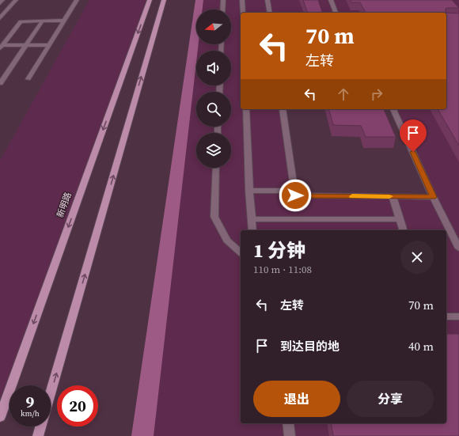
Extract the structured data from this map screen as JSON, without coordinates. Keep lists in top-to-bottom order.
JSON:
{
  "streets": {
    "main road": ["新明路"]
  },
  "north": "left",
  "page": {
    "turn": ["70 m", "左转"],
    "heading": ["1 分钟", "110 m · 11:08"],
    "list": [
      {
        "name": "左转",
        "value": "70 m"
      },
      {
        "name": "到达目的地",
        "value": "40 m"
      }
    ],
    "buttons": ["退出", "分享"],
    "speed": "9 km/h",
    "limit": "20"
  }
}
